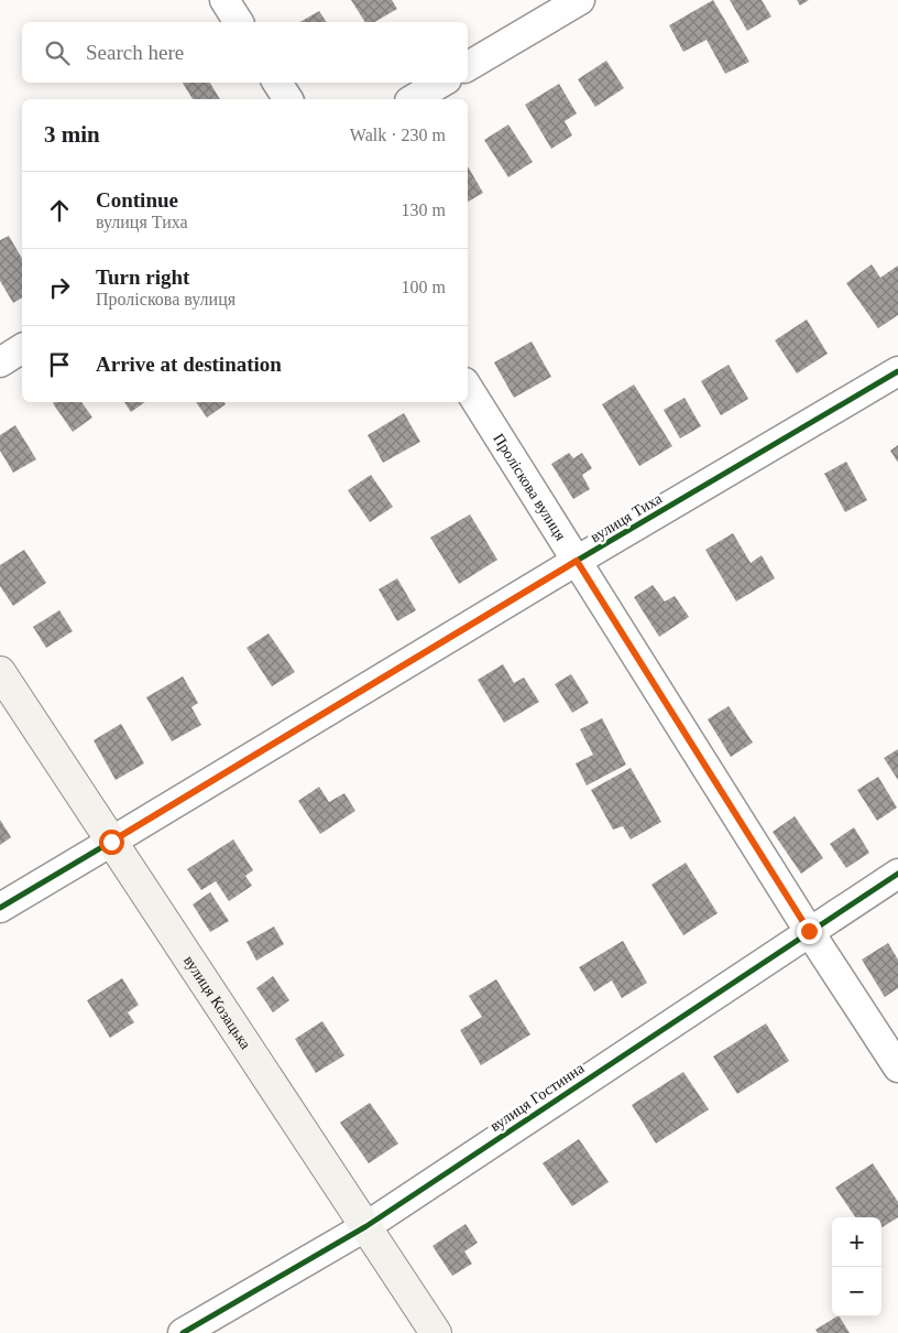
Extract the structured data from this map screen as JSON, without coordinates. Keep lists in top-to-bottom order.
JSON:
{
  "streets": {
    "street": [
      "Проліскова вулиця",
      "вулиця Тиха",
      "вулиця Козацька",
      "вулиця Гостинна"
    ]
  },
  "crossings": [
    ["Проліскова вулиця", "вулиця Тиха"],
    ["Проліскова вулиця", "вулиця Гостинна"],
    ["вулиця Тиха", "вулиця Козацька"],
    ["вулиця Козацька", "вулиця Гостинна"]
  ],
  "page": {
    "search": "Search here",
    "heading": ["3 min", "Walk · 230 m"],
    "list": [
      ["Continue", "вулиця Тиха", "130 m"],
      ["Turn right", "Проліскова вулиця", "100 m"],
      "Arrive at destination"
    ],
    "map_buttons": ["+", "−"]
  }
}
